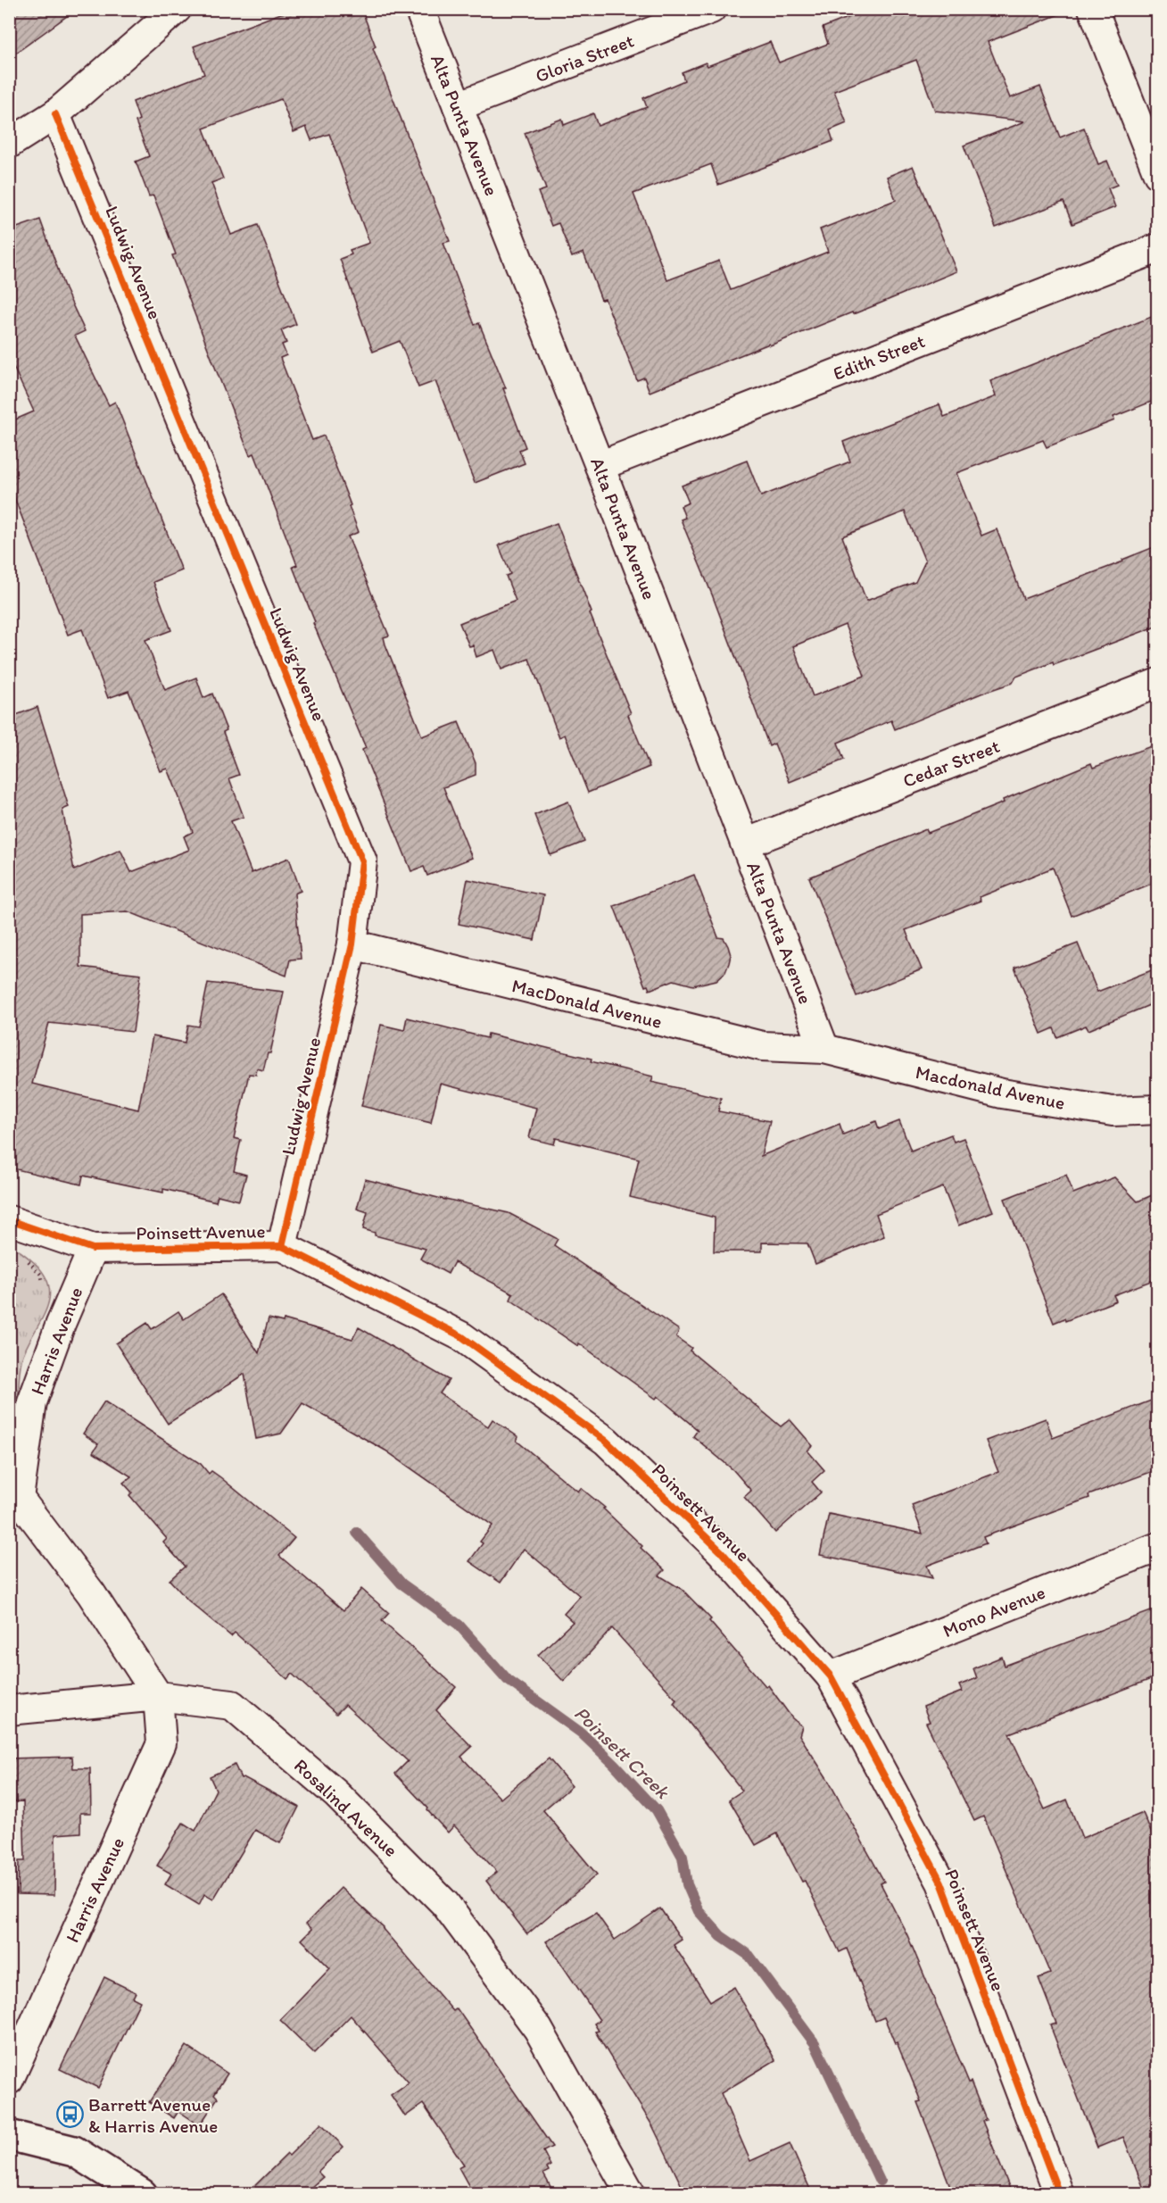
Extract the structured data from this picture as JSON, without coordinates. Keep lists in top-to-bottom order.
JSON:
{
  "streets": {
    "street": [
      "Gloria Street",
      "Alta Punta Avenue",
      "Ludwig Avenue",
      "Edith Street",
      "Cedar Street",
      "MacDonald Avenue",
      "Macdonald Avenue",
      "Poinsett Avenue",
      "Harris Avenue",
      "Mono Avenue",
      "Rosalind Avenue"
    ]
  },
  "crossings": [
    ["Gloria Street", "Alta Punta Avenue"],
    ["Alta Punta Avenue", "Edith Street"],
    ["Alta Punta Avenue", "Cedar Street"],
    ["Alta Punta Avenue", "MacDonald Avenue"],
    ["Alta Punta Avenue", "Macdonald Avenue"],
    ["Ludwig Avenue", "MacDonald Avenue"],
    ["Ludwig Avenue", "Poinsett Avenue"],
    ["MacDonald Avenue", "Macdonald Avenue"],
    ["Poinsett Avenue", "Harris Avenue"],
    ["Poinsett Avenue", "Mono Avenue"],
    ["Harris Avenue", "Rosalind Avenue"]
  ],
  "water": ["Poinsett Creek"],
  "places": {
    "bus stop": ["Barrett Avenue & Harris Avenue"]
  }
}
